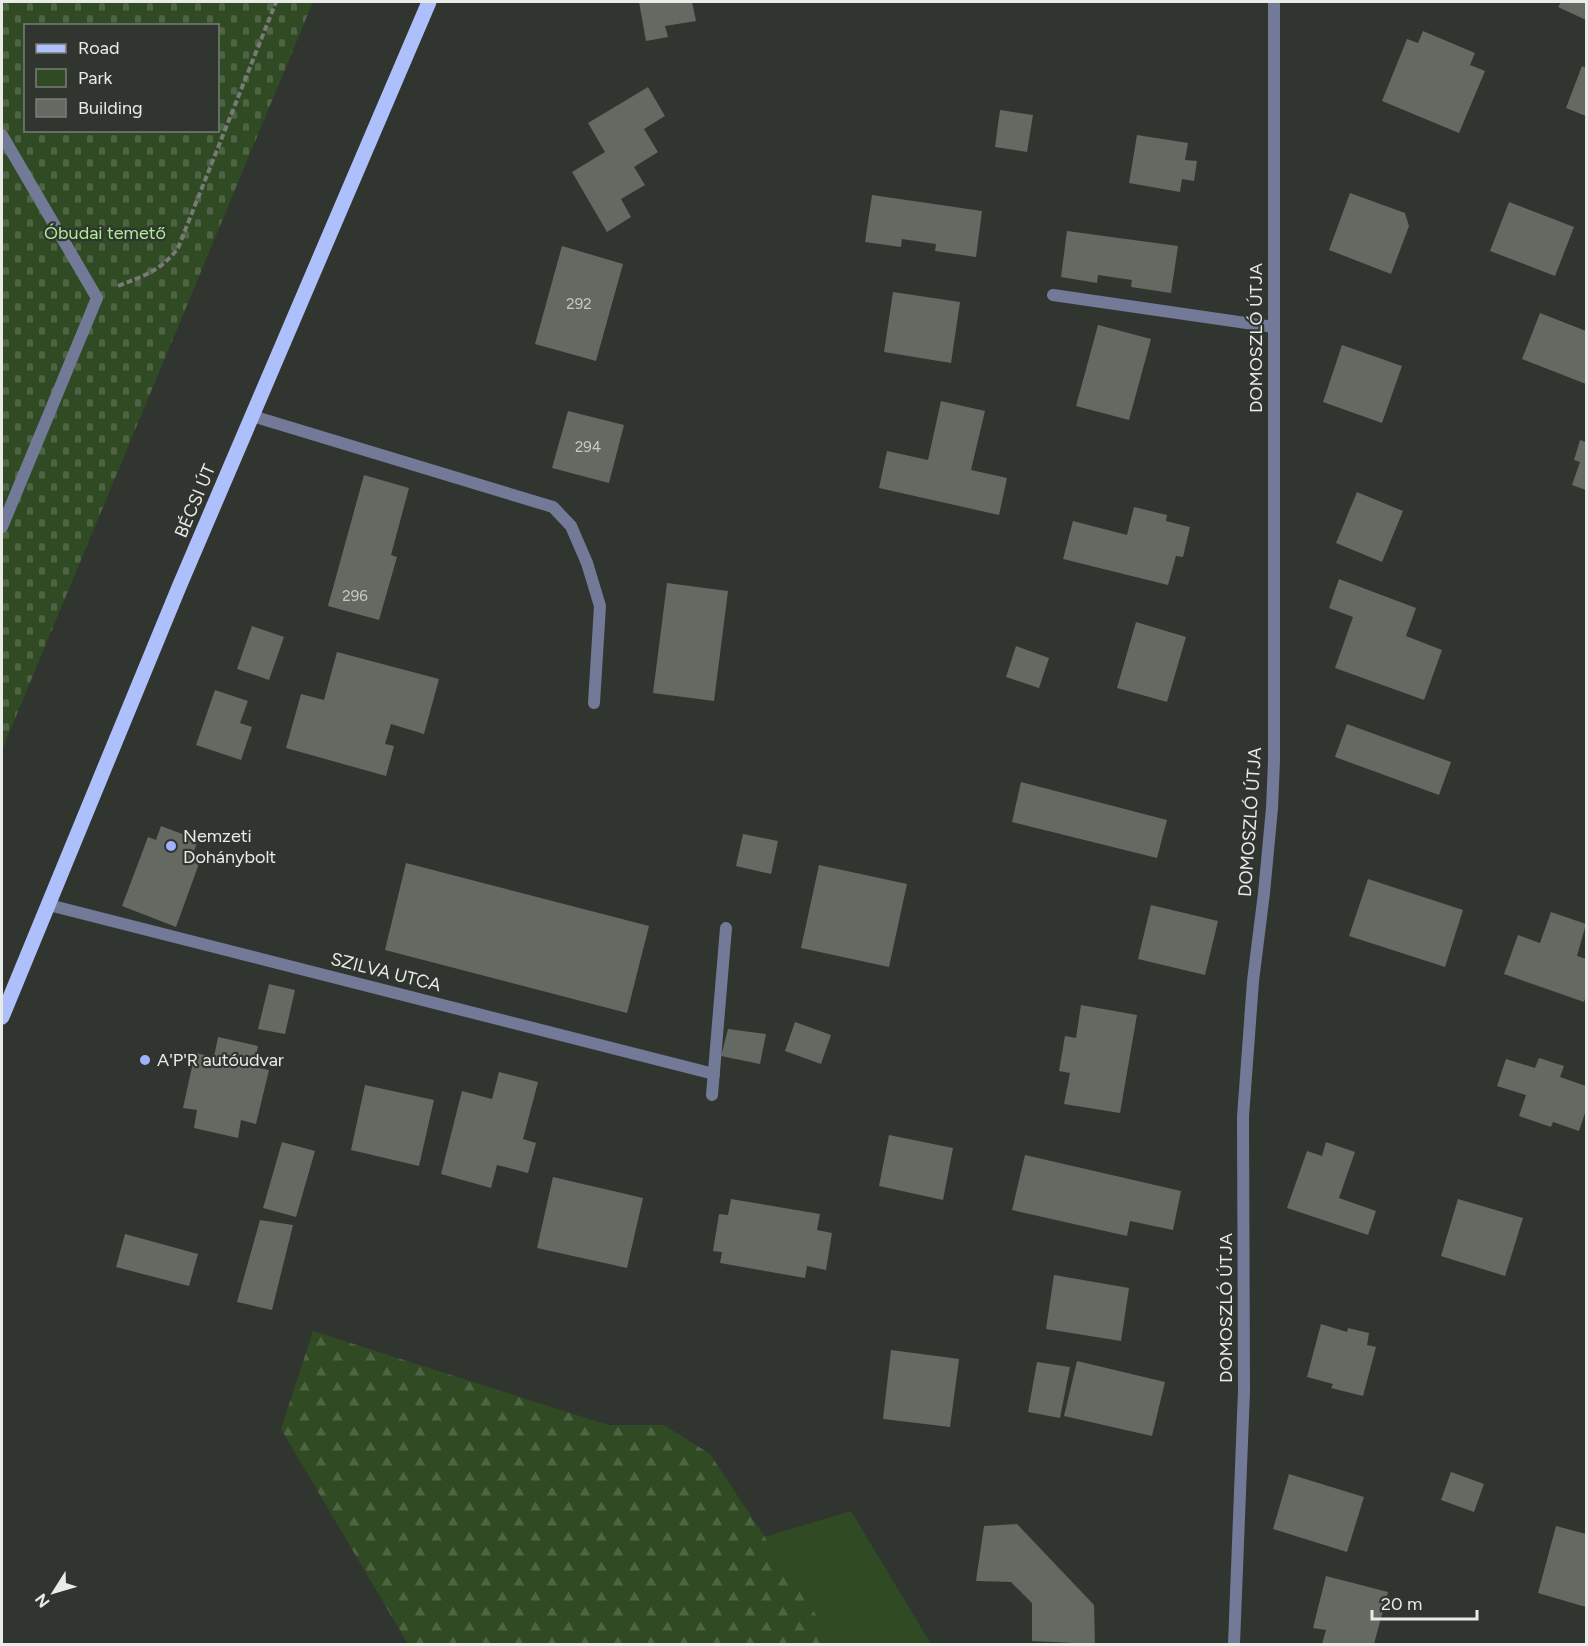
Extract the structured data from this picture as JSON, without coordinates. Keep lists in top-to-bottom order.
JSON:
{
  "streets": {
    "main road": ["BÉCSI ÚT"],
    "street": ["DOMOSZLÓ ÚTJA", "SZILVA UTCA"]
  },
  "crossings": [
    ["BÉCSI ÚT", "SZILVA UTCA"]
  ],
  "parks": ["Óbudai temető"],
  "places": ["Nemzeti Dohánybolt", "A'P'R autóudvar"],
  "house_numbers": ["292", "294", "296"],
  "legend": ["Road", "Park", "Building"],
  "scale_bar": "20 m",
  "north": "bottom left"
}
